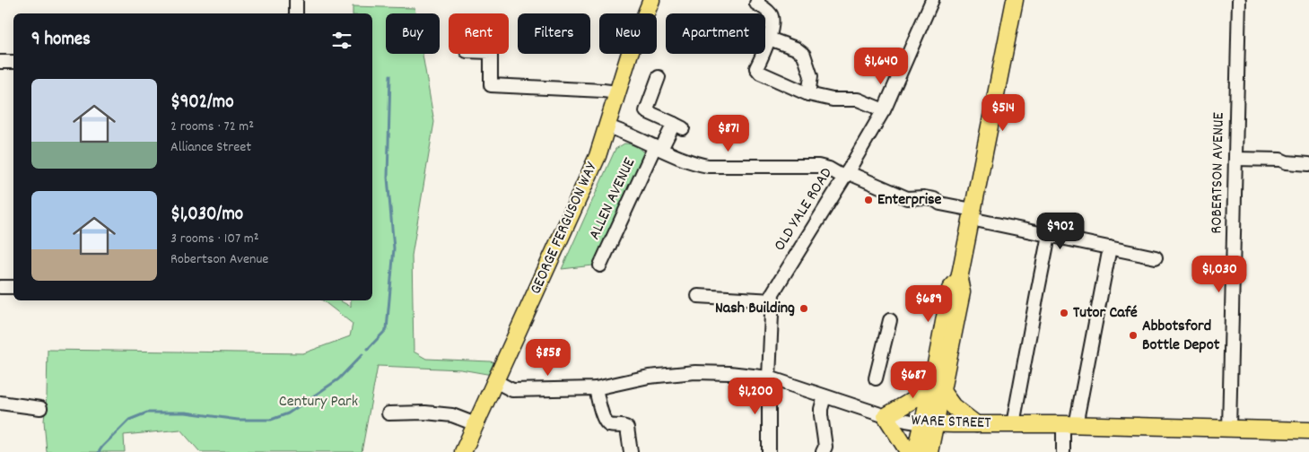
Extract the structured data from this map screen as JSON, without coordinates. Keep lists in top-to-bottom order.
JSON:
{
  "streets": {
    "main road": ["GEORGE FERGUSON WAY", "WARE STREET"],
    "street": ["ROBERTSON AVENUE", "ALLEN AVENUE", "OLD YALE ROAD"]
  },
  "crossings": [
    ["ROBERTSON AVENUE", "WARE STREET"],
    ["OLD YALE ROAD", "WARE STREET"],
    ["GEORGE FERGUSON WAY", "WARE STREET"]
  ],
  "parks": ["Century Park"],
  "places": [
    "Enterprise",
    "Nash Building",
    "Tutor Café",
    "Abbotsford Bottle Depot"
  ],
  "page": {
    "chip": [
      "Buy",
      "Rent",
      "Filters",
      "New",
      "Apartment"
    ],
    "heading": "9 homes",
    "price": [
      "$1,640",
      "$514",
      "$871",
      "$902",
      "$1,030",
      "$689",
      "$858",
      "$687",
      "$1,200"
    ],
    "list": [
      {
        "name": "$902/mo",
        "note": "2 rooms · 72 m² · Alliance Street"
      },
      {
        "name": "$1,030/mo",
        "note": "3 rooms · 107 m² · Robertson Avenue"
      }
    ]
  }
}
